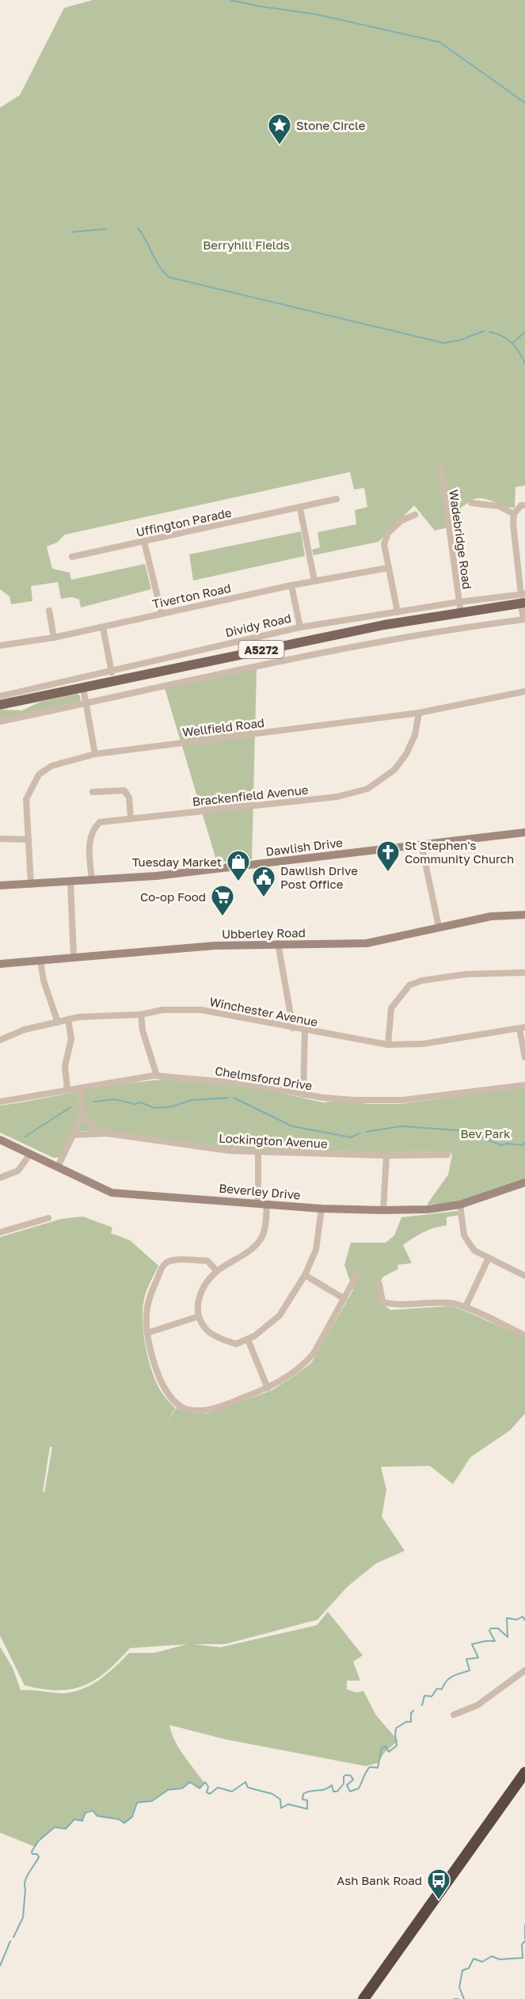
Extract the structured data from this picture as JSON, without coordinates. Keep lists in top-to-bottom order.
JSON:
{
  "streets": {
    "main road": ["Dividy Road", "A5272"],
    "street": [
      "Uffington Parade",
      "Wadebridge Road",
      "Tiverton Road",
      "Wellfield Road",
      "Brackenfield Avenue",
      "Dawlish Drive",
      "Ubberley Road",
      "Winchester Avenue",
      "Chelmsford Drive",
      "Lockington Avenue",
      "Beverley Drive"
    ]
  },
  "crossings": [
    ["Wadebridge Road", "Dividy Road"],
    ["Wellfield Road", "Brackenfield Avenue"],
    ["Wellfield Road", "Dawlish Drive"],
    ["Brackenfield Avenue", "Dawlish Drive"]
  ],
  "parks": ["Berryhill Fields", "Bev Park"],
  "places": {
    "place": ["Stone Circle"],
    "church": ["St Stephen's Community Church"],
    "shop": ["Tuesday Market"],
    "public building": ["Dawlish Drive Post Office"],
    "supermarket": ["Co-op Food"],
    "bus stop": ["Ash Bank Road"]
  }
}
